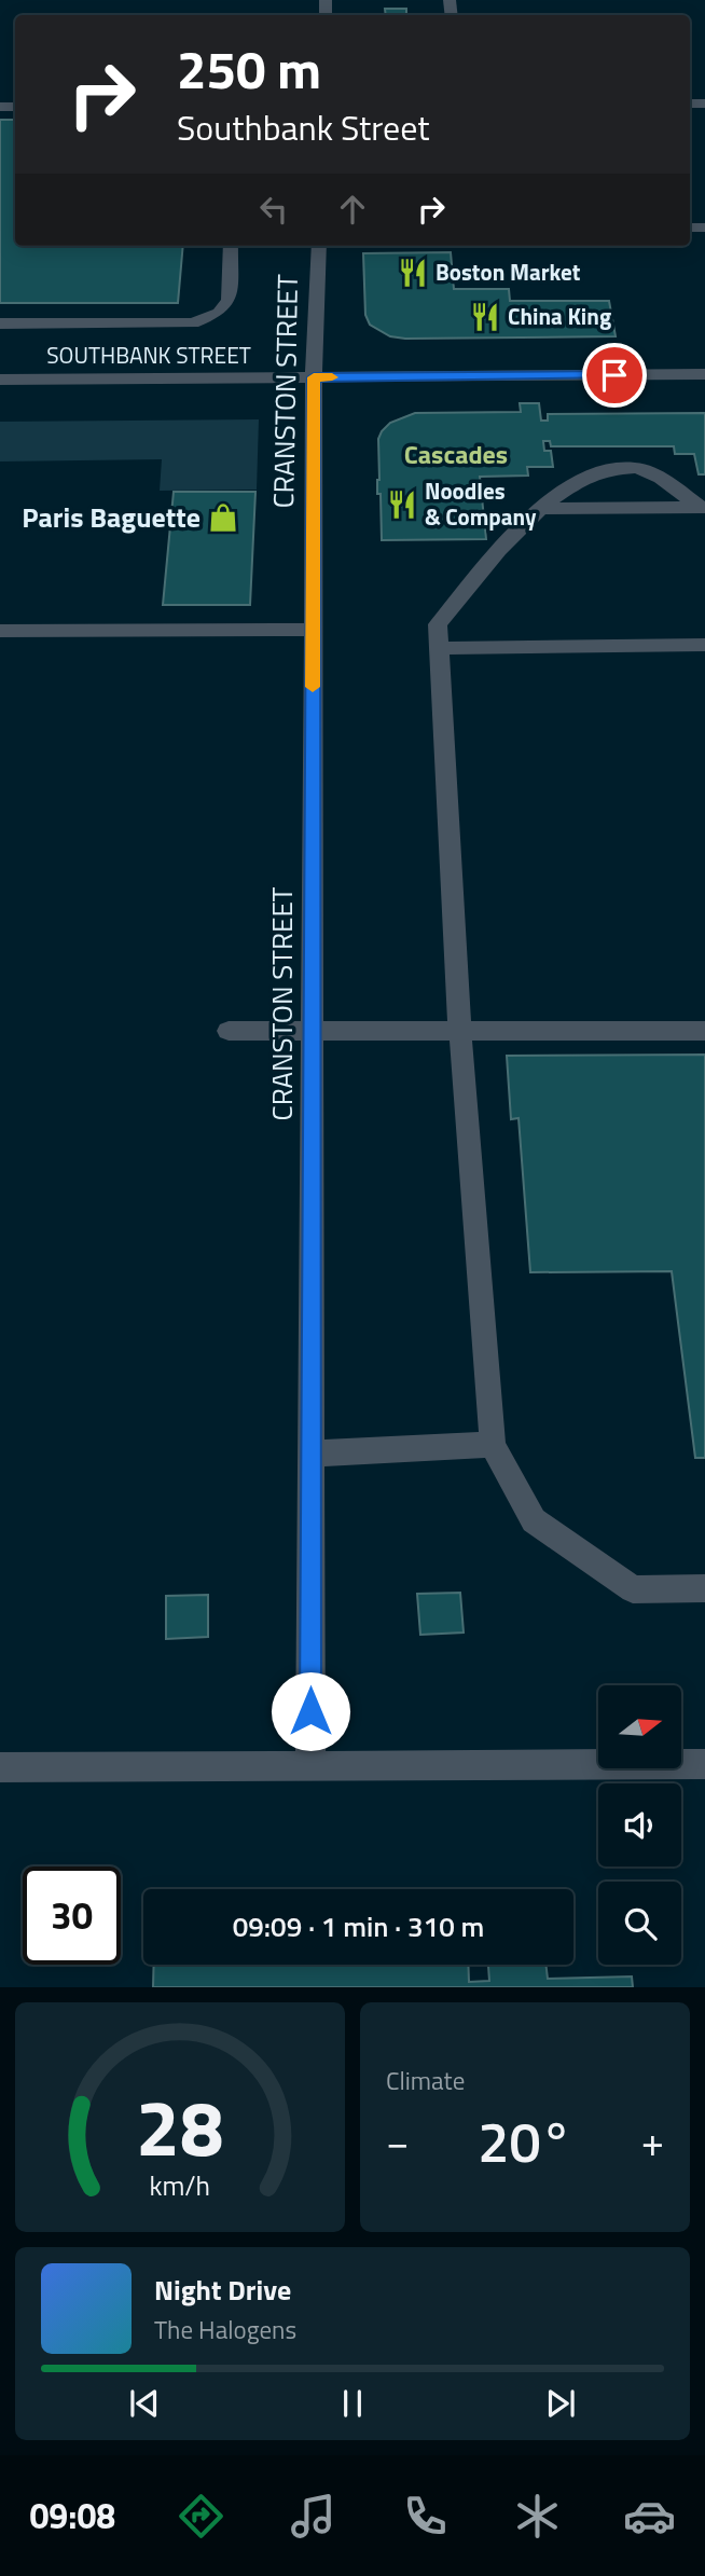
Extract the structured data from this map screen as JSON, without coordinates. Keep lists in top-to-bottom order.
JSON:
{
  "streets": {
    "street": ["SOUTHBANK STREET", "CRANSTON STREET"]
  },
  "crossings": [
    ["SOUTHBANK STREET", "CRANSTON STREET"]
  ],
  "districts": ["Cascades"],
  "places": {
    "restaurant": ["Boston Market", "China King", "Noodles & Company"],
    "shop": ["Paris Baguette"]
  },
  "north": "right",
  "page": {
    "turn": ["250 m", "Southbank Street"],
    "limit": "30",
    "trip": "09:09 · 1 min · 310 m",
    "tile": "Climate",
    "heat": ["−", "20°", "+"],
    "song": ["Night Drive", "The Halogens"],
    "tabs": "09:08",
    "gauge": ["28", "km/h"]
  }
}
